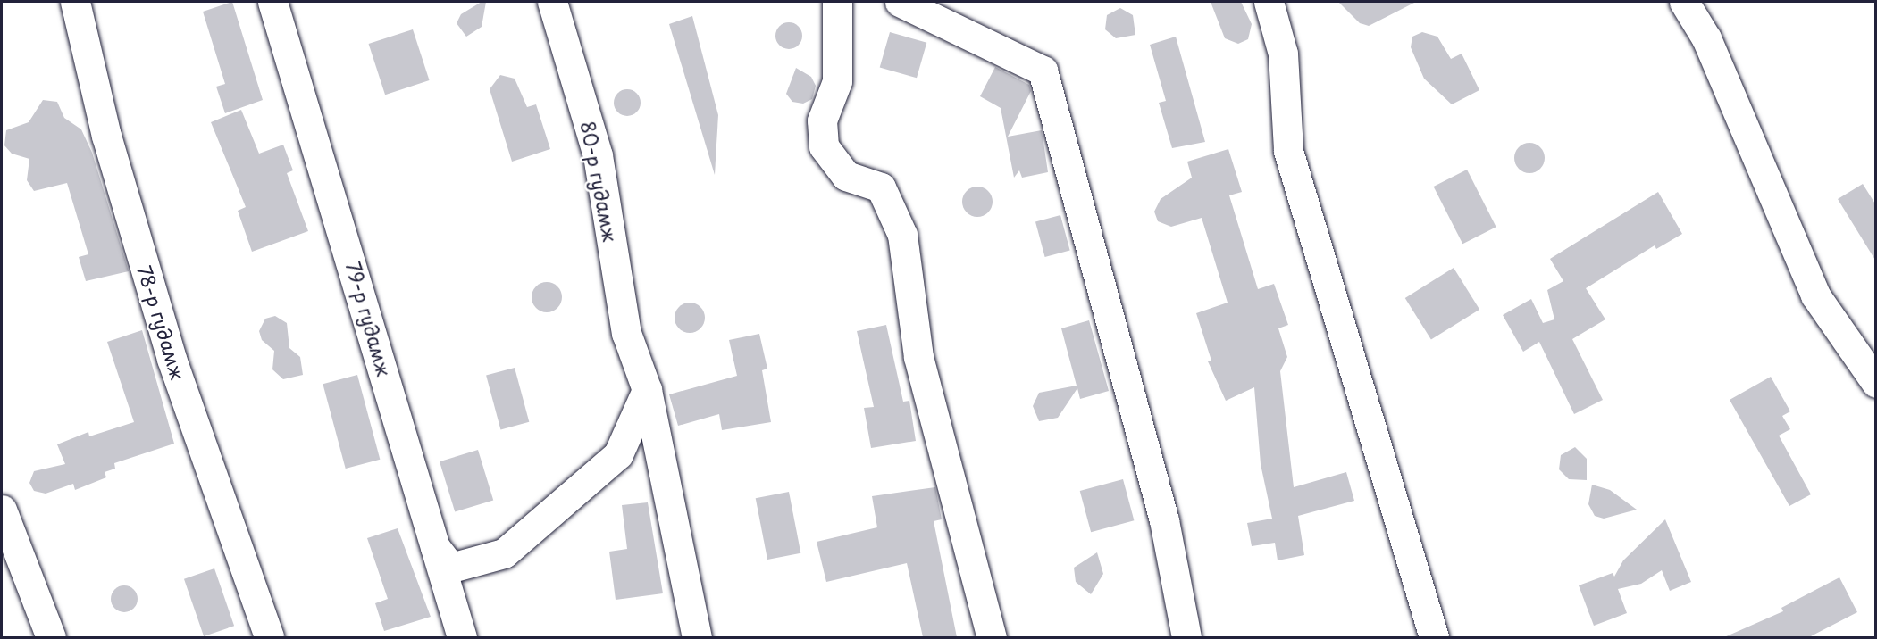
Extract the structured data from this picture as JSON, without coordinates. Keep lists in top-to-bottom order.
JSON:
{
  "streets": {
    "street": ["80-р гудамж", "79-р гудамж", "78-р гудамж"]
  }
}
